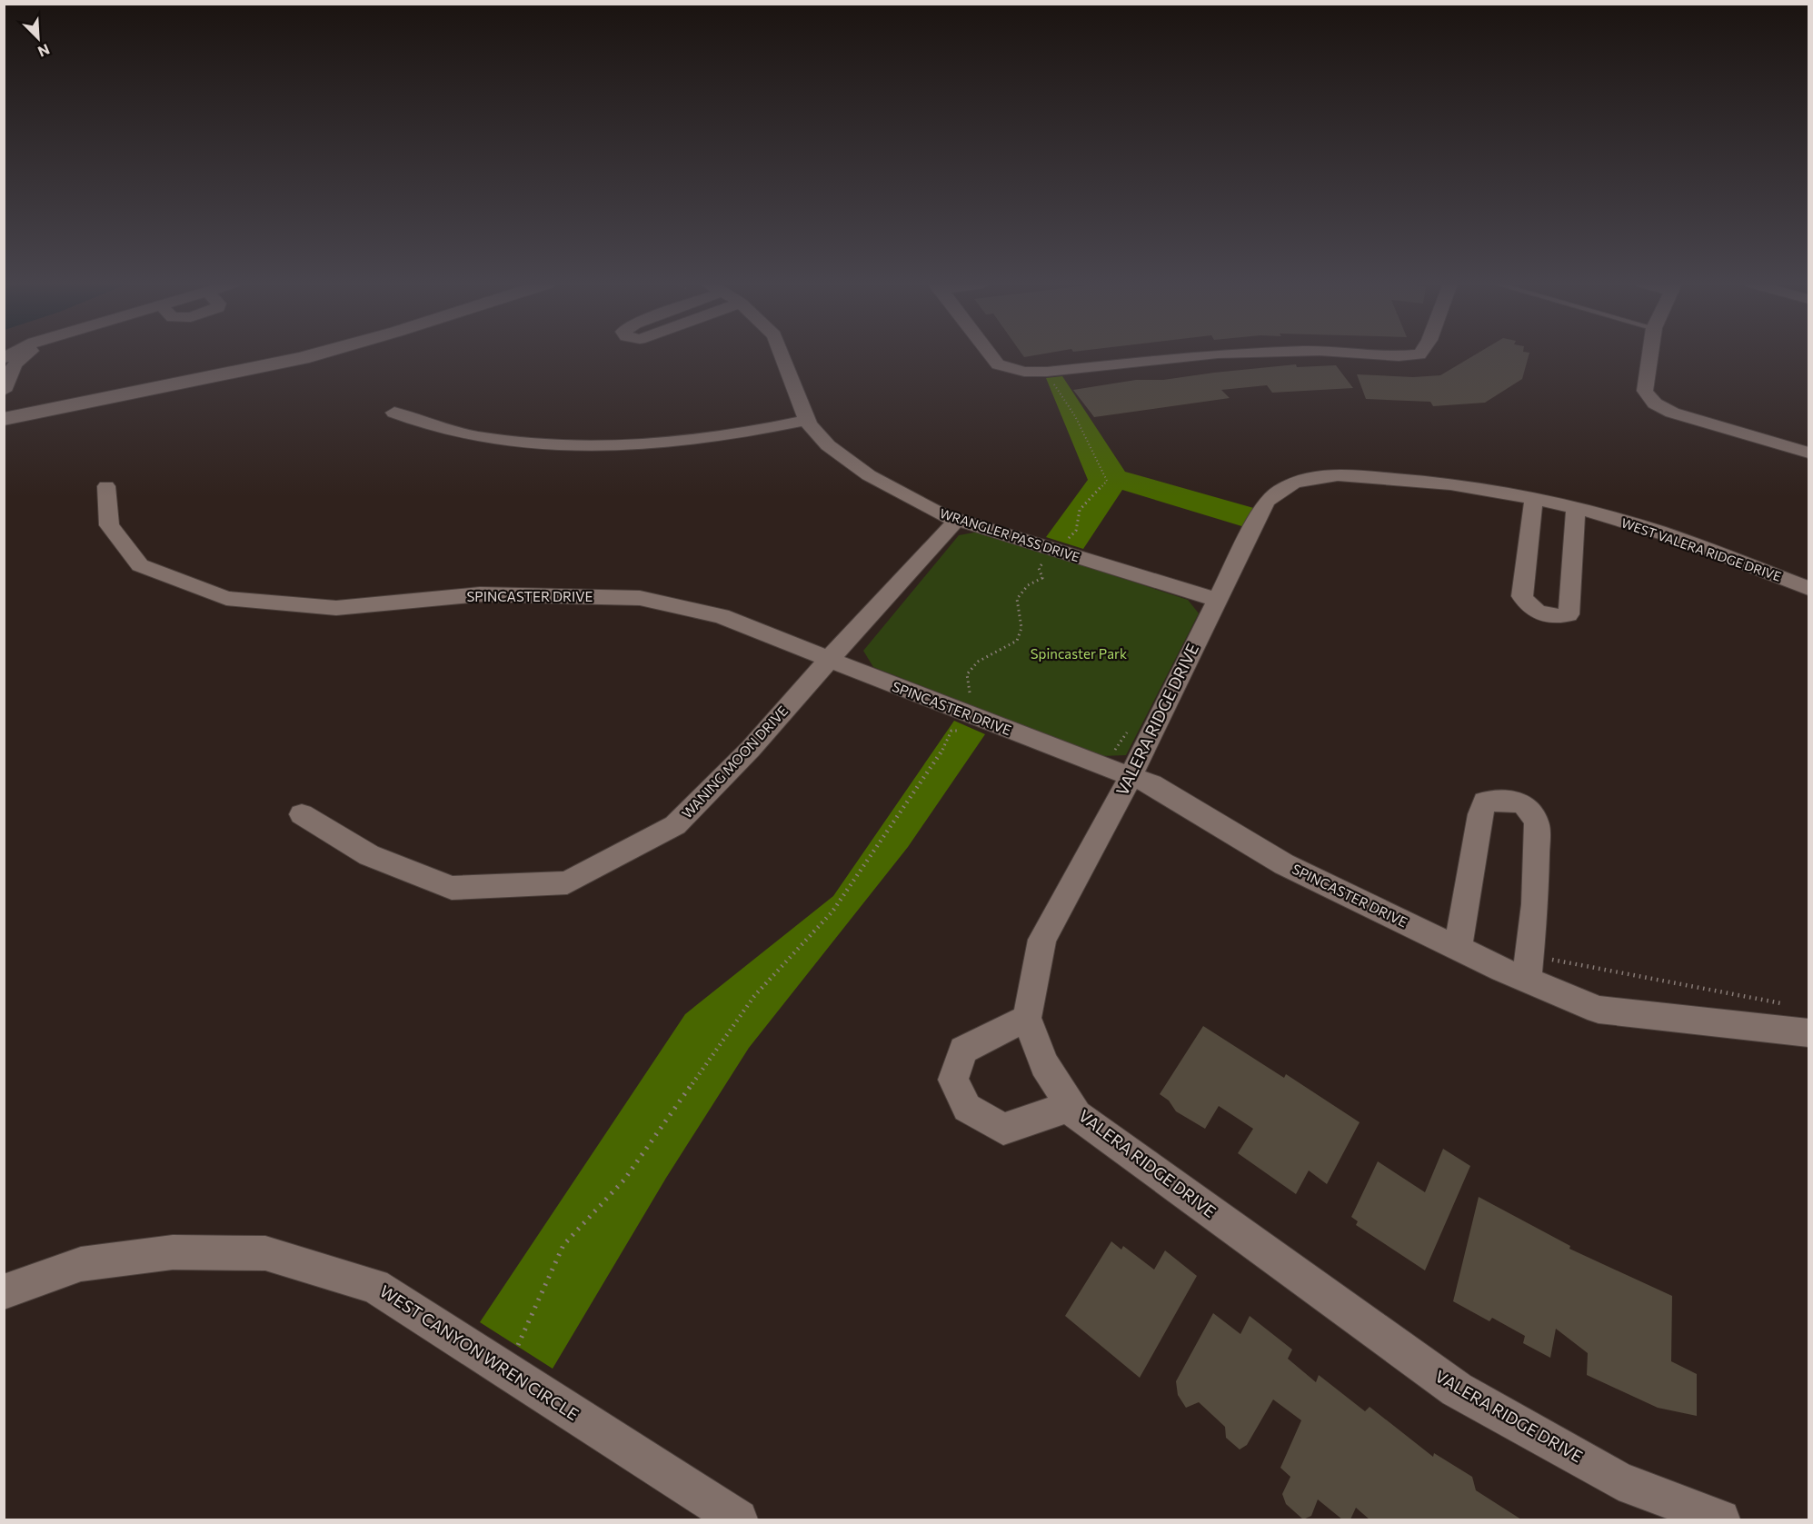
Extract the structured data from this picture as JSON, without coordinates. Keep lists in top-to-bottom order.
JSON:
{
  "streets": {
    "street": [
      "WRANGLER PASS DRIVE",
      "WEST VALERA RIDGE DRIVE",
      "SPINCASTER DRIVE",
      "VALERA RIDGE DRIVE",
      "WANING MOON DRIVE",
      "WEST CANYON WREN CIRCLE"
    ]
  },
  "crossings": [
    ["WRANGLER PASS DRIVE", "VALERA RIDGE DRIVE"],
    ["WRANGLER PASS DRIVE", "WANING MOON DRIVE"],
    ["WEST VALERA RIDGE DRIVE", "VALERA RIDGE DRIVE"],
    ["SPINCASTER DRIVE", "VALERA RIDGE DRIVE"],
    ["SPINCASTER DRIVE", "WANING MOON DRIVE"]
  ],
  "parks": ["Spincaster Park"],
  "north": "bottom right"
}
